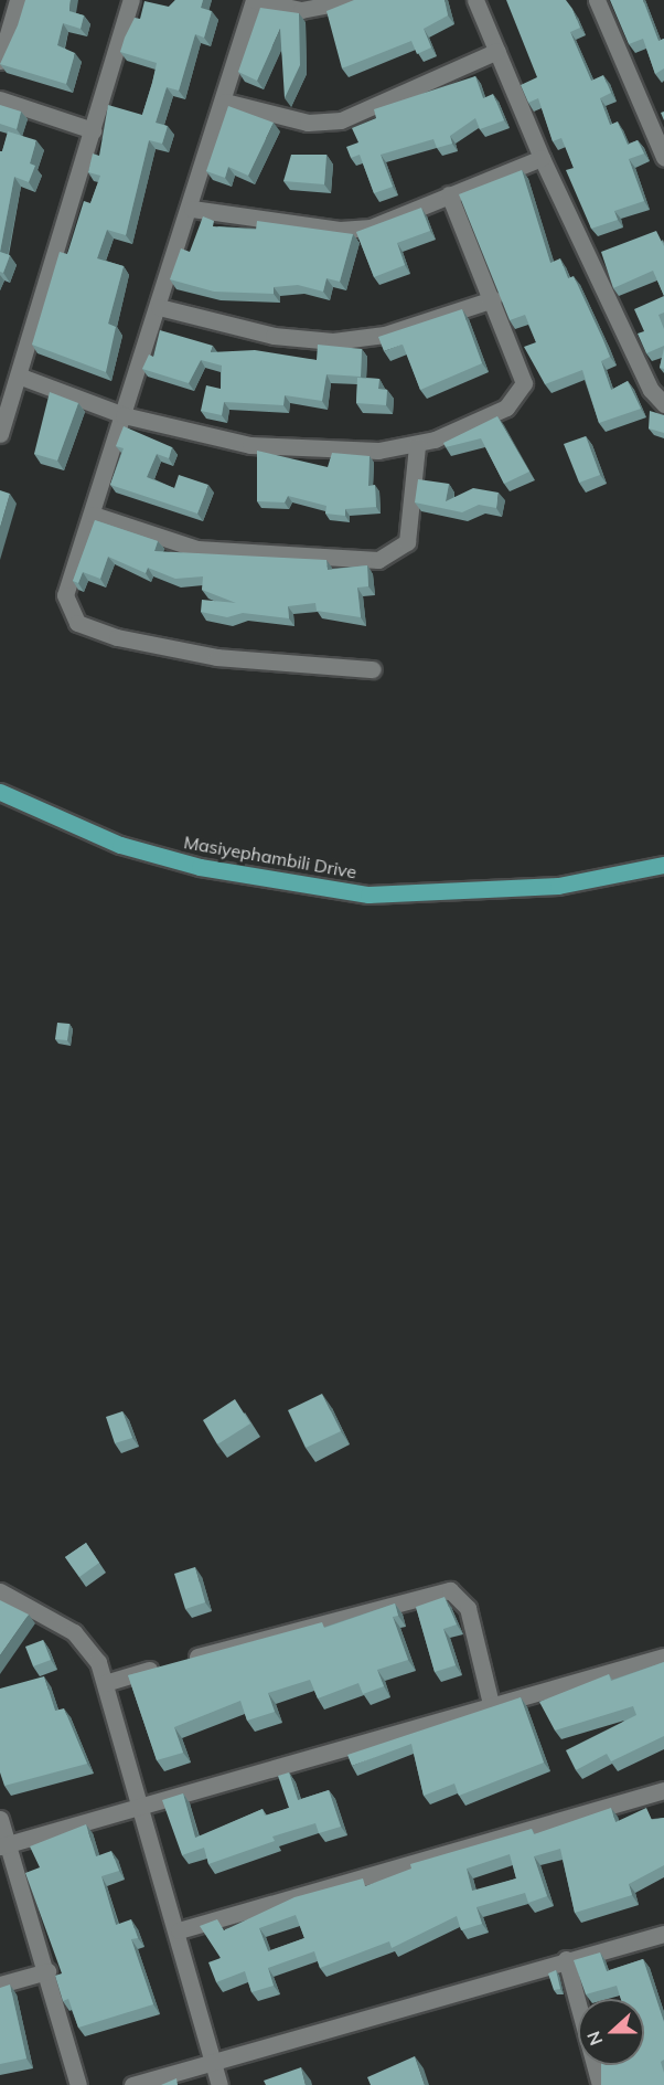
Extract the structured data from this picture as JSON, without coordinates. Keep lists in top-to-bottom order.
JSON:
{
  "streets": {
    "main road": ["Masiyephambili Drive"]
  },
  "north": "left"
}
